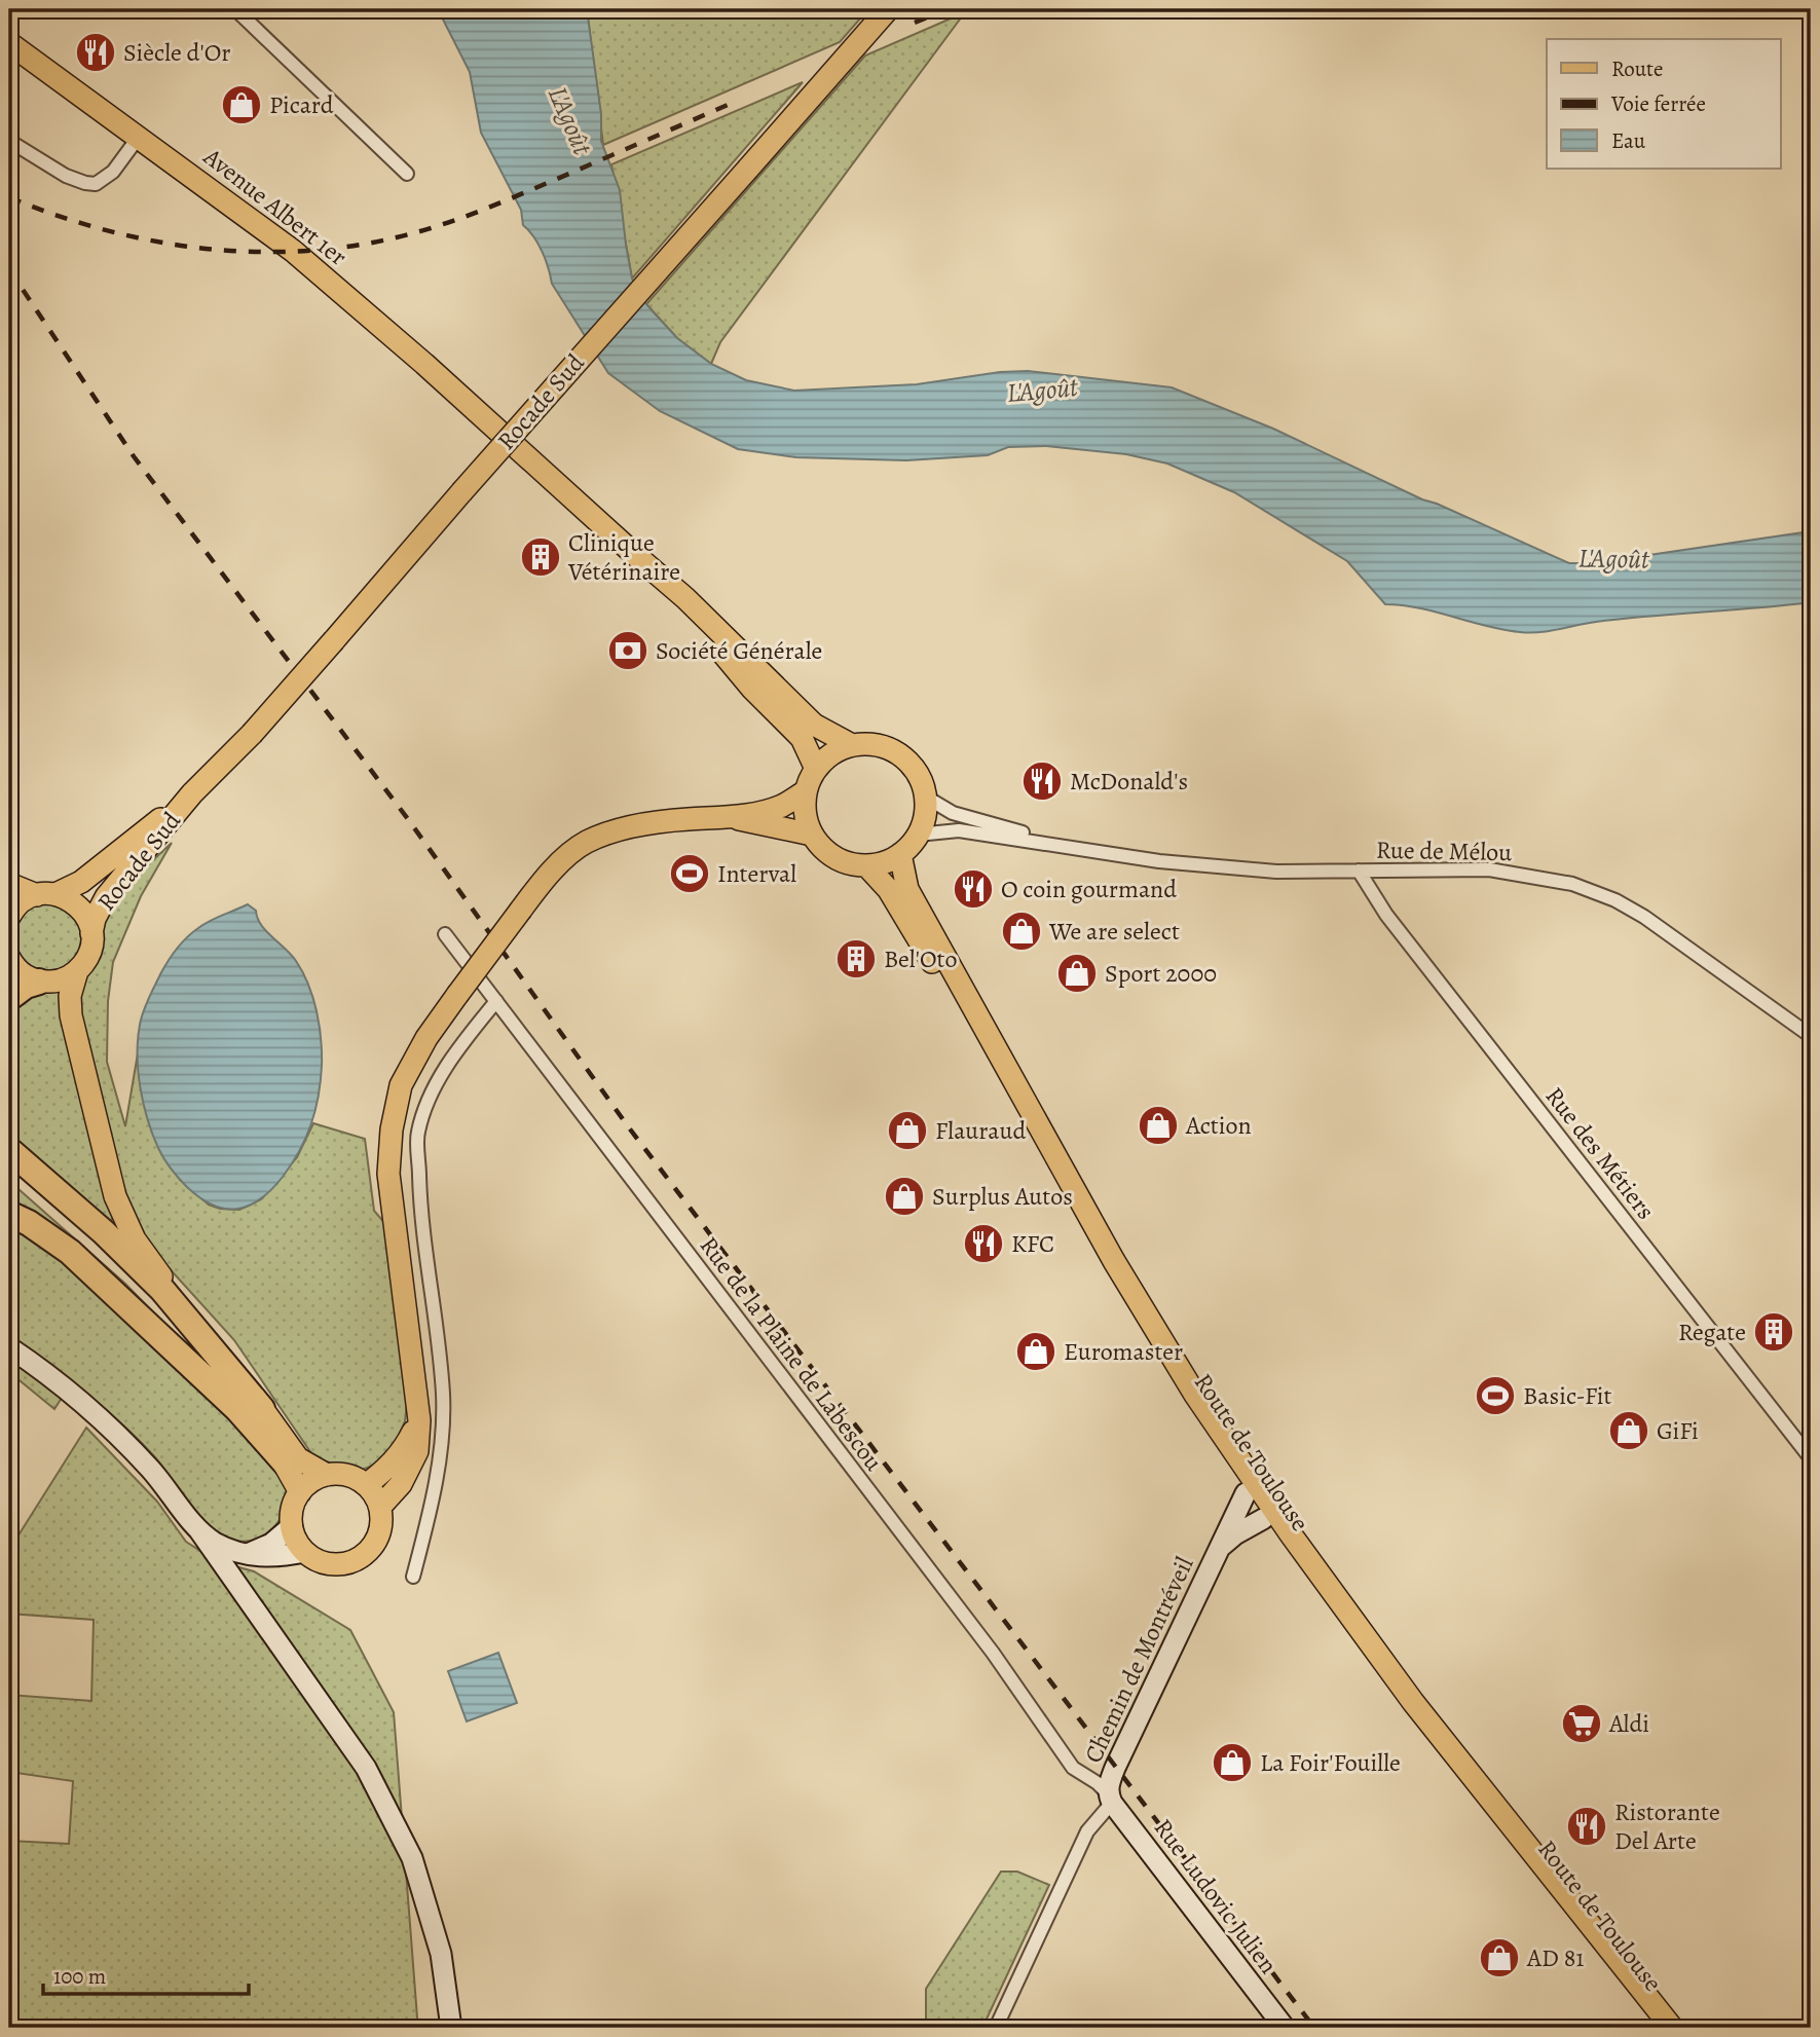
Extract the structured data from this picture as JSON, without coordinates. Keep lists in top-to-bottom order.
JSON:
{
  "streets": {
    "main road": ["Avenue Albert 1er", "Rocade Sud", "Route de Toulouse"],
    "street": [
      "Rue de Mélou",
      "Rue des Métiers",
      "Rue de la Plaine de Labescou",
      "Chemin de Montréveil",
      "Rue Ludovic Julien"
    ]
  },
  "crossings": [
    ["Rue de Mélou", "Rue des Métiers"],
    ["Rue de Mélou", "Route de Toulouse"],
    ["Rue de la Plaine de Labescou", "Chemin de Montréveil"],
    ["Rue de la Plaine de Labescou", "Rue Ludovic Julien"],
    ["Route de Toulouse", "Chemin de Montréveil"],
    ["Chemin de Montréveil", "Rue Ludovic Julien"]
  ],
  "water": ["L'Agoût"],
  "places": {
    "restaurant": [
      "Siècle d'Or",
      "McDonald's",
      "O coin gourmand",
      "KFC",
      "Ristorante Del Arte"
    ],
    "shop": [
      "Picard",
      "We are select",
      "Sport 2000",
      "Action",
      "Flauraud",
      "Surplus Autos",
      "Euromaster",
      "GiFi",
      "La Foir'Fouille",
      "AD 81"
    ],
    "building": ["Clinique Vétérinaire", "Bel'Oto", "Regate"],
    "bank": ["Société Générale"],
    "sports": ["Interval", "Basic-Fit"],
    "supermarket": ["Aldi"]
  },
  "legend": ["Route", "Voie ferrée", "Eau"],
  "scale_bar": "100 m"
}
